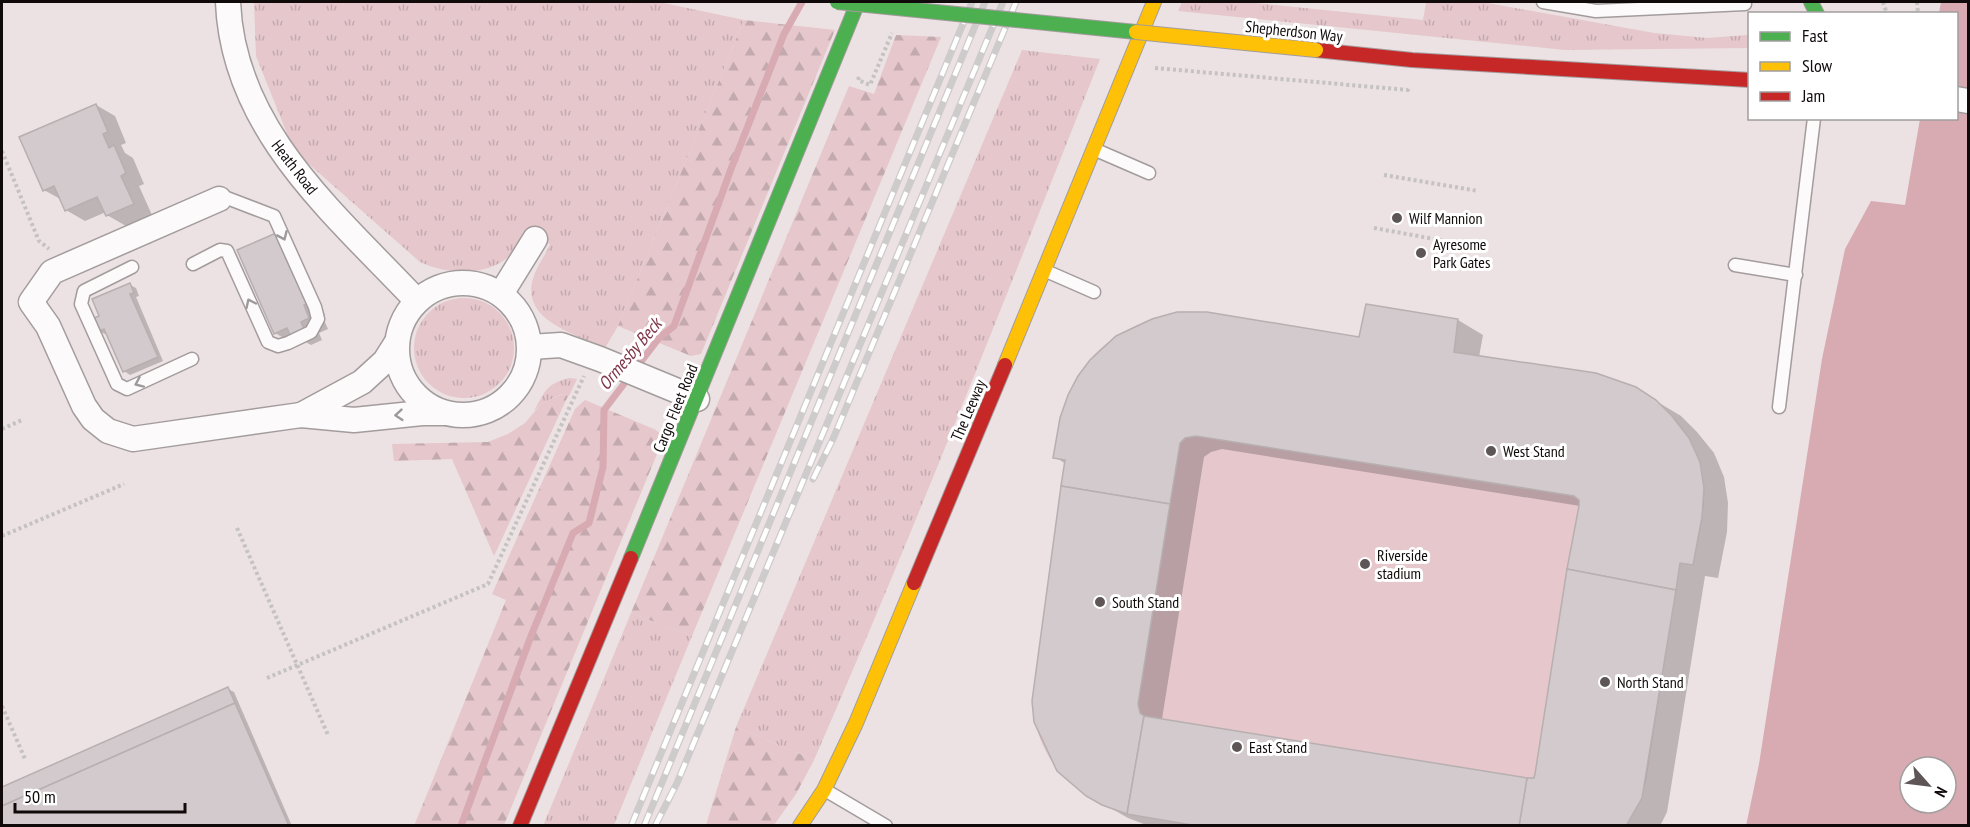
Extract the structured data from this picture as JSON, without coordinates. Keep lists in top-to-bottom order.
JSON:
{
  "streets": {
    "street": [
      "Shepherdson Way",
      "Heath Road",
      "Cargo Fleet Road",
      "The Leeway"
    ]
  },
  "water": ["Ormesby Beck"],
  "places": [
    "Wilf Mannion",
    "Ayresome Park Gates",
    "West Stand",
    "Riverside stadium",
    "South Stand",
    "North Stand",
    "East Stand"
  ],
  "legend": ["Fast", "Slow", "Jam"],
  "scale_bar": "50 m",
  "north": "bottom right"
}
